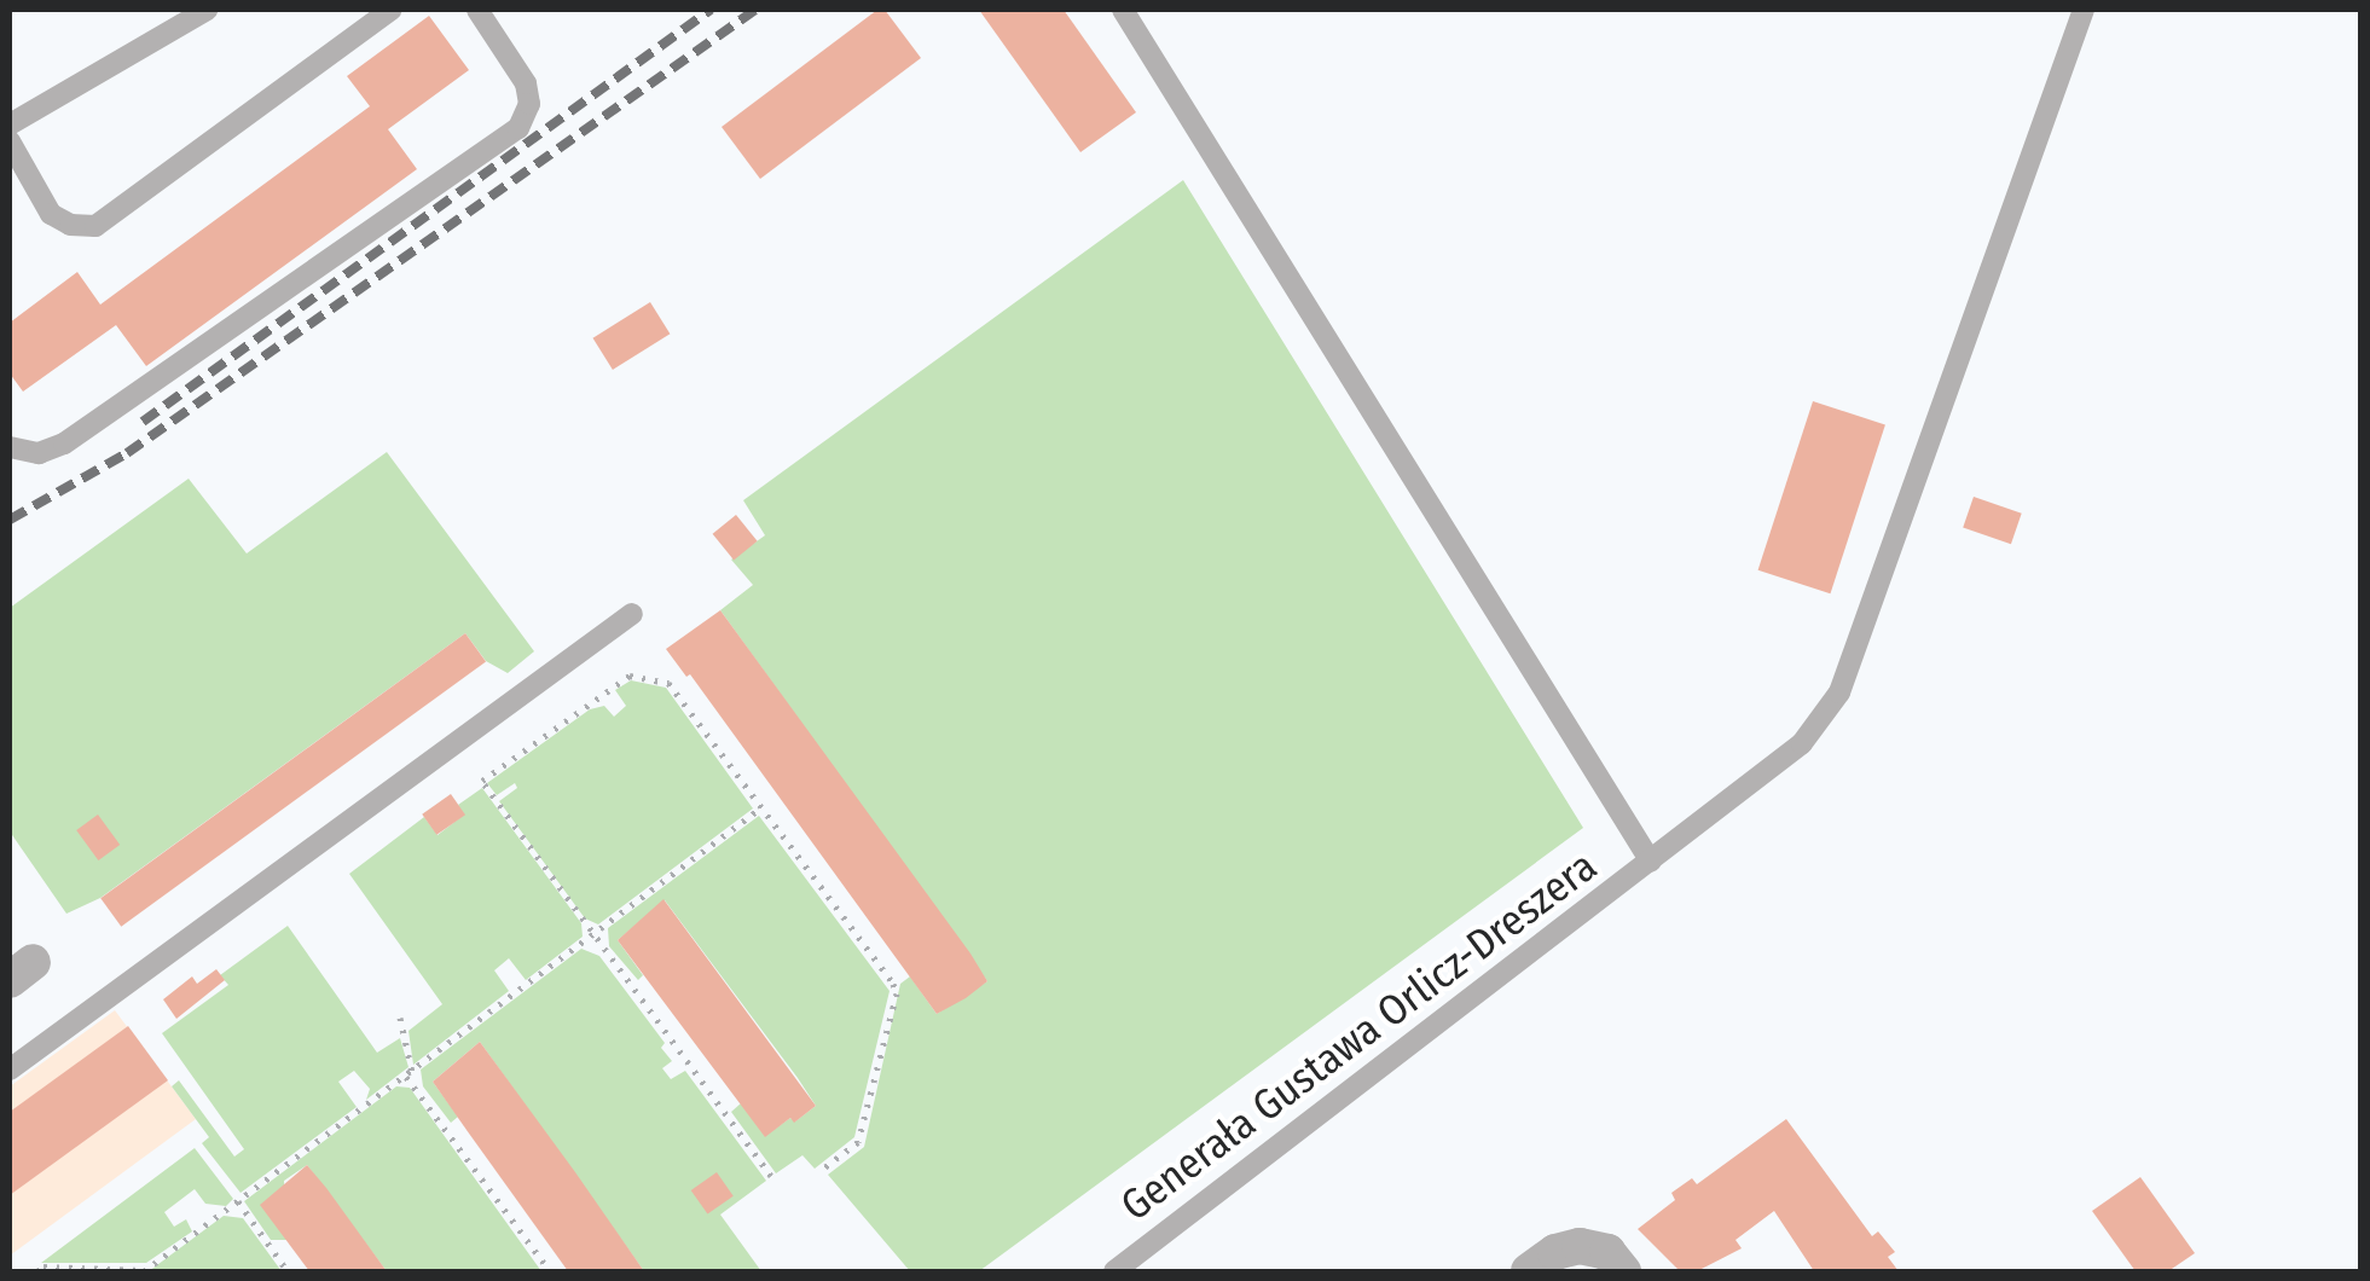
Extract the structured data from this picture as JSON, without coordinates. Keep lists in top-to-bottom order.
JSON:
{
  "streets": {
    "lane": ["Generała Gustawa Orlicz-Dreszera"]
  }
}
